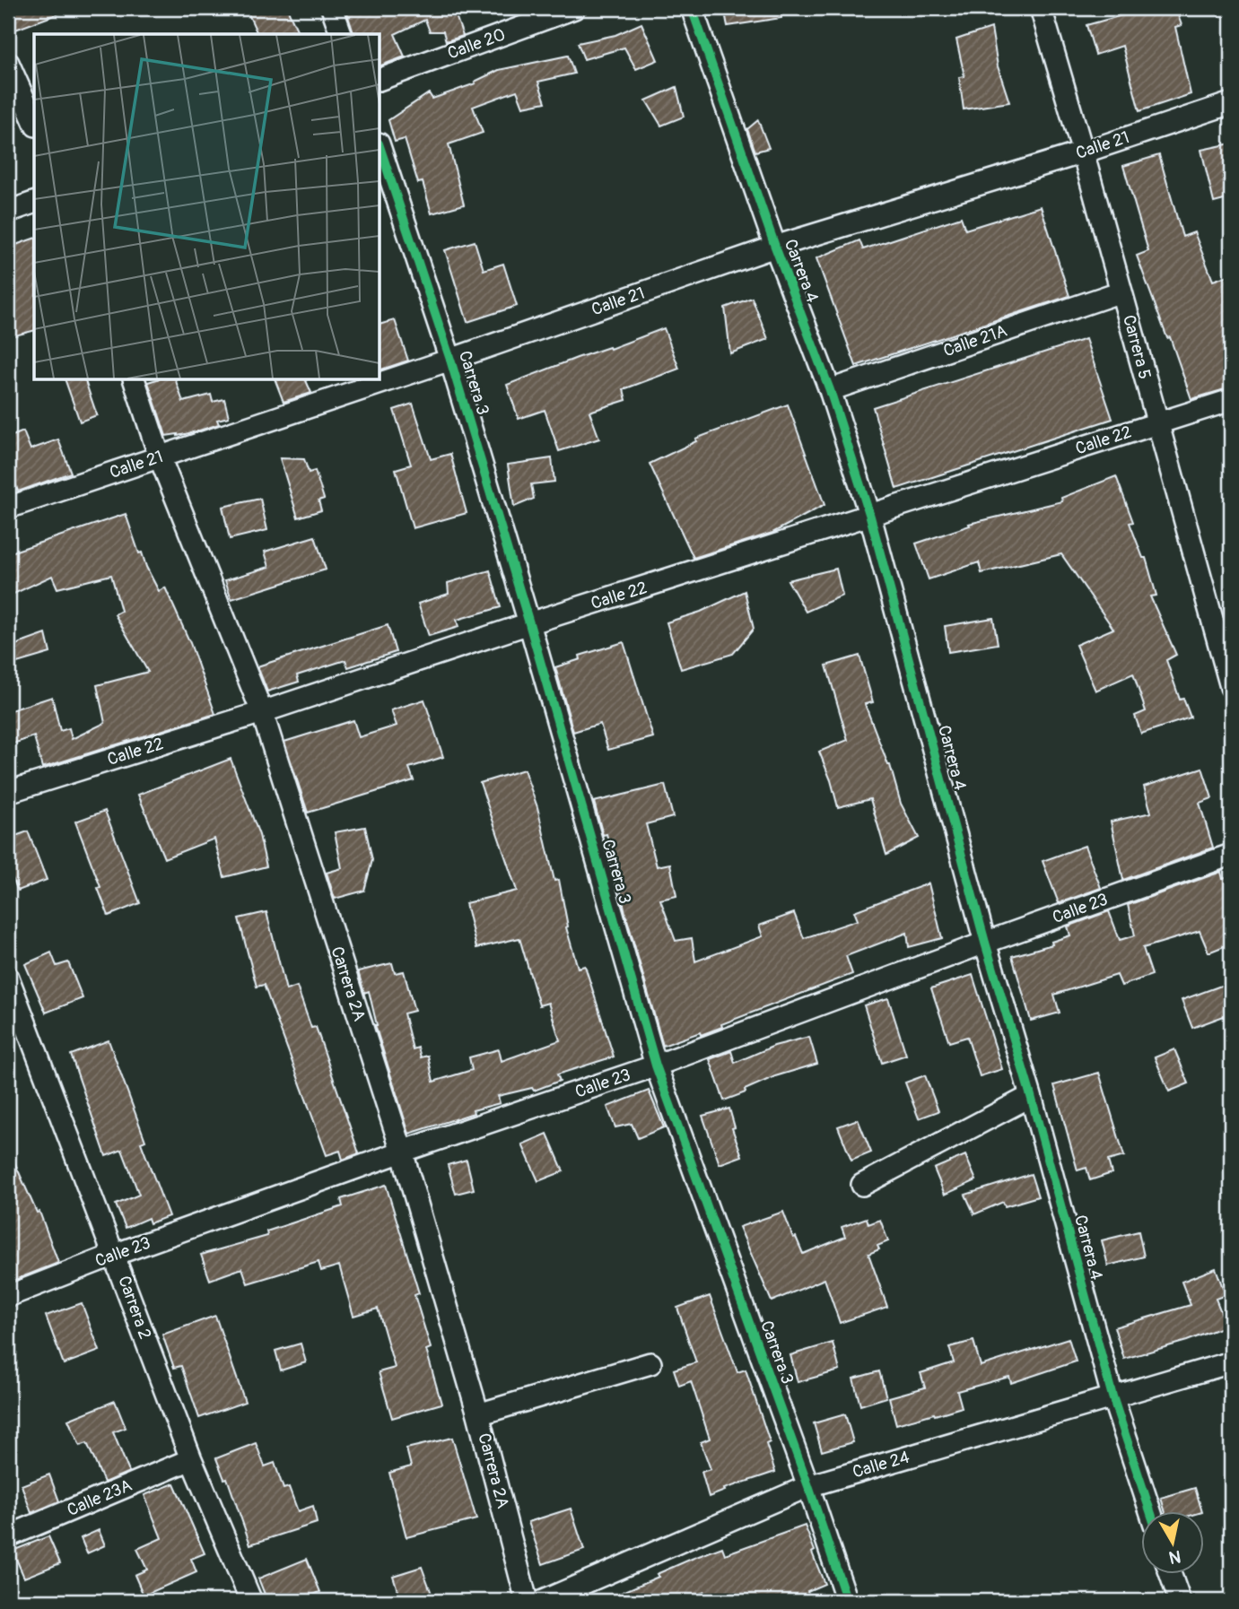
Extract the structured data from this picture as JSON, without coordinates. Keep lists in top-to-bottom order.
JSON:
{
  "streets": {
    "street": [
      "Calle 20",
      "Calle 21",
      "Carrera 4",
      "Calle 21A",
      "Carrera 5",
      "Carrera 3",
      "Calle 22",
      "Calle 23",
      "Carrera 2A",
      "Carrera 2",
      "Calle 24",
      "Calle 23A"
    ]
  },
  "crossings": [
    ["Calle 21", "Carrera 4"],
    ["Calle 21", "Carrera 5"],
    ["Calle 21", "Carrera 3"],
    ["Calle 21", "Carrera 2A"],
    ["Carrera 4", "Calle 21A"],
    ["Carrera 4", "Calle 22"],
    ["Carrera 4", "Calle 23"],
    ["Carrera 4", "Calle 24"],
    ["Calle 21A", "Carrera 5"],
    ["Carrera 5", "Calle 22"],
    ["Carrera 3", "Calle 22"],
    ["Carrera 3", "Calle 23"],
    ["Carrera 3", "Calle 24"],
    ["Calle 22", "Carrera 2A"],
    ["Calle 23", "Carrera 2A"],
    ["Calle 23", "Carrera 2"],
    ["Carrera 2", "Calle 23A"]
  ],
  "north": "bottom"
}
